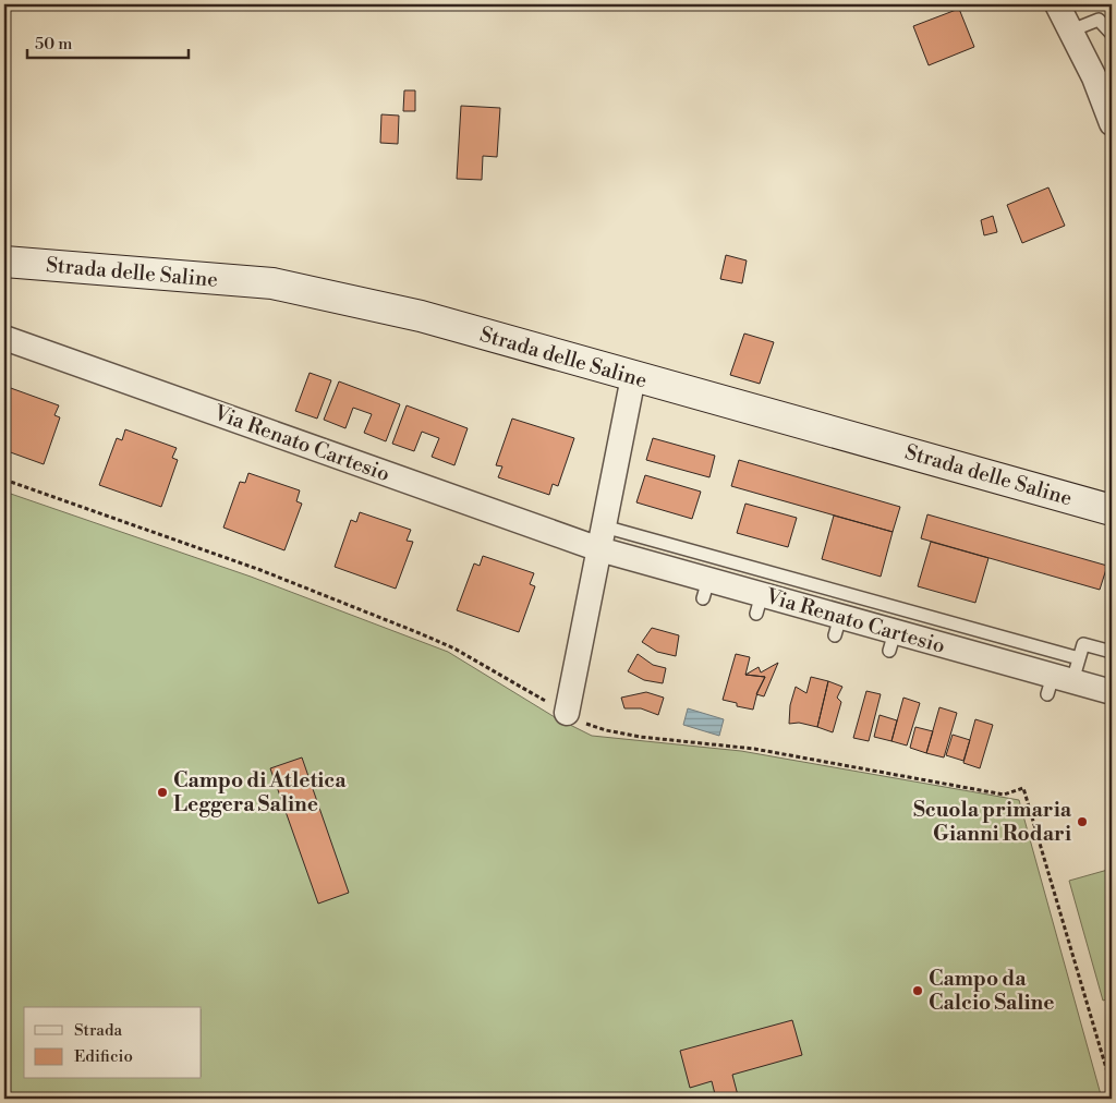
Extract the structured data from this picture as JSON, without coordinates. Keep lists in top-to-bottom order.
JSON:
{
  "streets": {
    "street": ["Strada delle Saline", "Via Renato Cartesio"]
  },
  "places": ["Campo di Atletica Leggera Saline", "Scuola primaria Gianni Rodari", "Campo da Calcio Saline"],
  "legend": ["Strada", "Edificio"],
  "scale_bar": "50 m"
}
